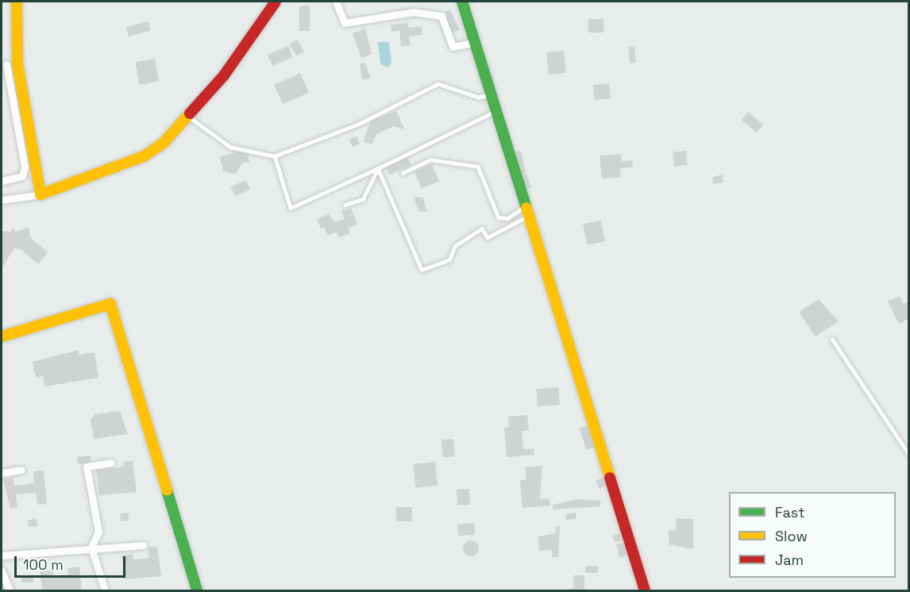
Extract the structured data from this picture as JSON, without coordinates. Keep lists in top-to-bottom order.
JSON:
{
  "legend": ["Fast", "Slow", "Jam"],
  "scale_bar": "100 m"
}
